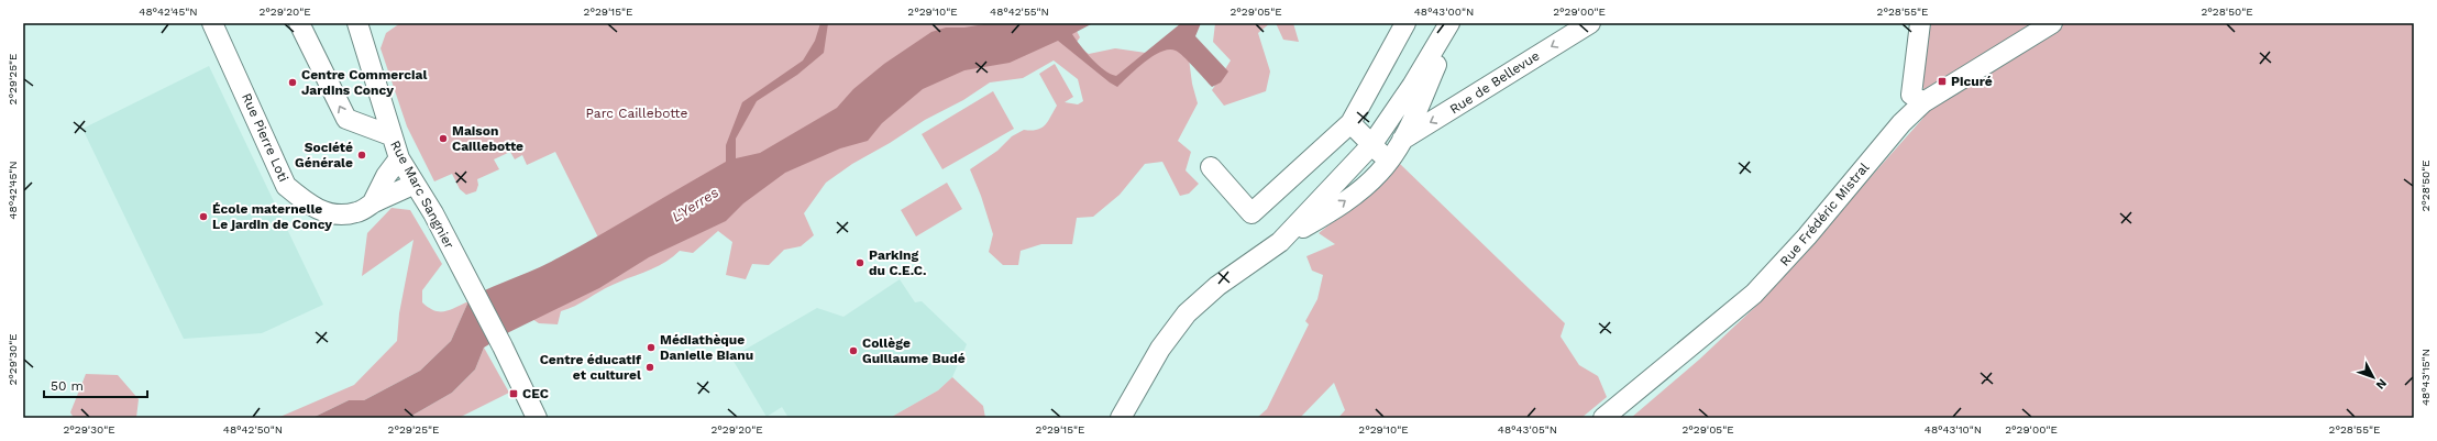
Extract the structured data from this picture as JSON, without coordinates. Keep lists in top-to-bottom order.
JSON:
{
  "streets": {
    "street": [
      "Rue de Bellevue",
      "Rue Pierre Loti",
      "Rue Marc Sangnier",
      "Rue Frédéric Mistral"
    ]
  },
  "crossings": [
    ["Rue Pierre Loti", "Rue Marc Sangnier"]
  ],
  "one_way": ["Rue de Bellevue"],
  "water": ["L'Yerres"],
  "parks": ["Parc Caillebotte"],
  "places": {
    "transit": ["Picuré", "CEC"],
    "other": [
      "Centre Commercial Jardins Concy",
      "Maison Caillebotte",
      "Société Générale",
      "École maternelle Le jardin de Concy",
      "Parking du C.E.C.",
      "Médiathèque Danielle Bianu",
      "Collège Guillaume Budé",
      "Centre éducatif et culturel"
    ]
  },
  "scale_bar": "50 m",
  "north": "bottom right",
  "coordinates": [
    "48°42'45\"N",
    "2°29'20\"E",
    "2°29'15\"E",
    "2°29'10\"E",
    "48°42'55\"N",
    "2°29'05\"E",
    "48°43'00\"N",
    "2°29'00\"E",
    "2°28'55\"E",
    "2°28'50\"E",
    "2°29'25\"E",
    "2°29'30\"E",
    "48°43'15\"N",
    "48°42'50\"N",
    "48°43'05\"N",
    "48°43'10\"N"
  ]
}
